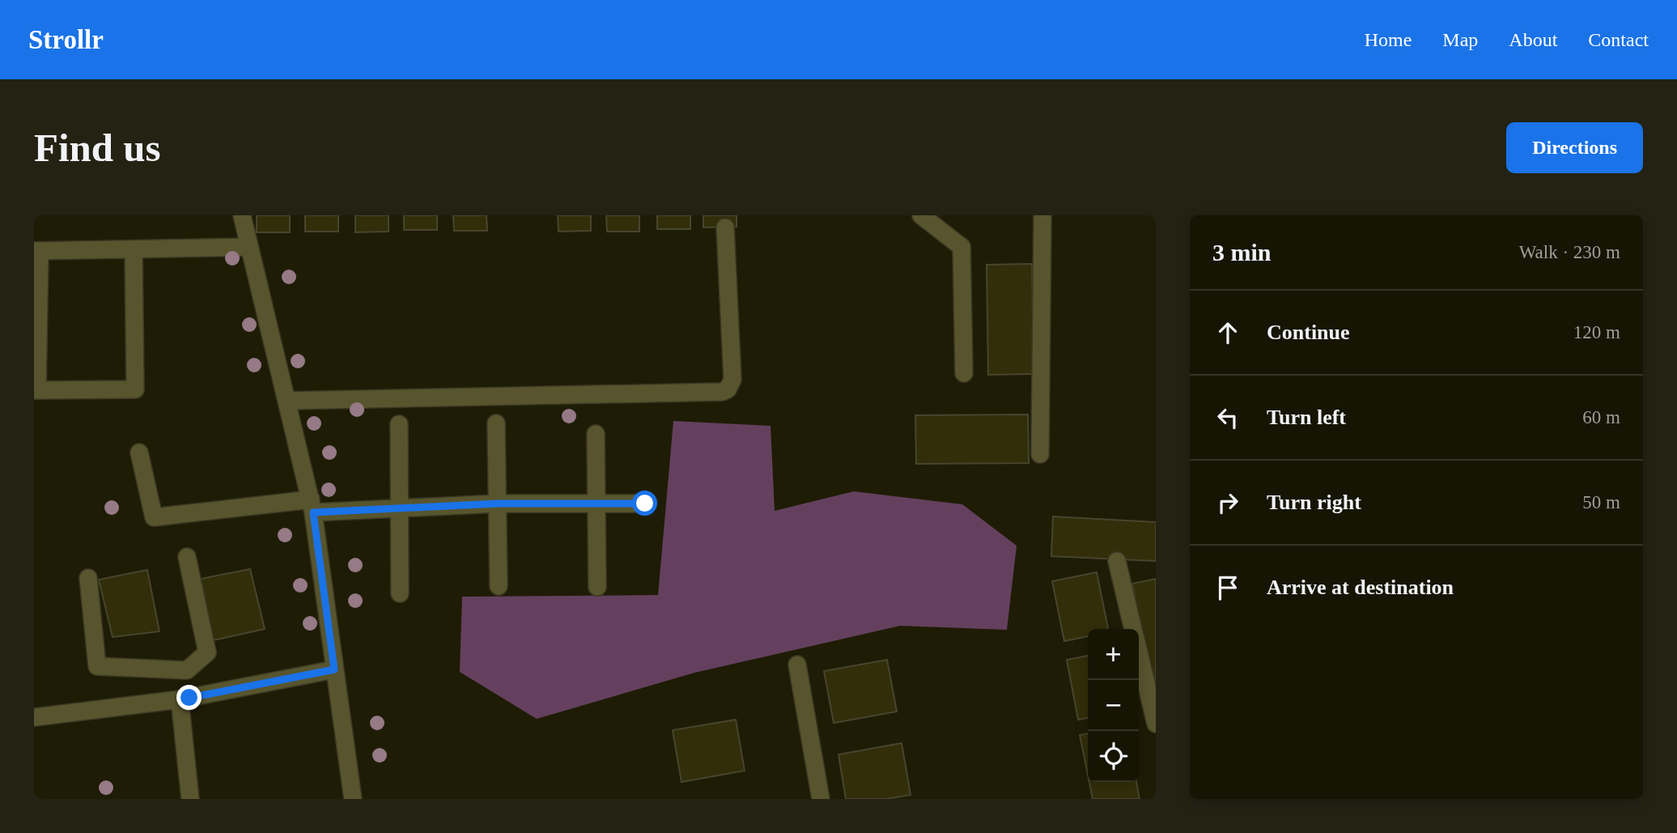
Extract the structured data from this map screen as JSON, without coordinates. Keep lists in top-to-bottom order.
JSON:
{
  "page": {
    "header": "Strollr",
    "nav": [
      "Home",
      "Map",
      "About",
      "Contact"
    ],
    "buttons": "Directions",
    "title": "Find us",
    "heading": ["3 min", "Walk · 230 m"],
    "list": [
      ["Continue", "120 m"],
      ["Turn left", "60 m"],
      ["Turn right", "50 m"],
      "Arrive at destination"
    ],
    "map_buttons": ["+", "−"]
  }
}
